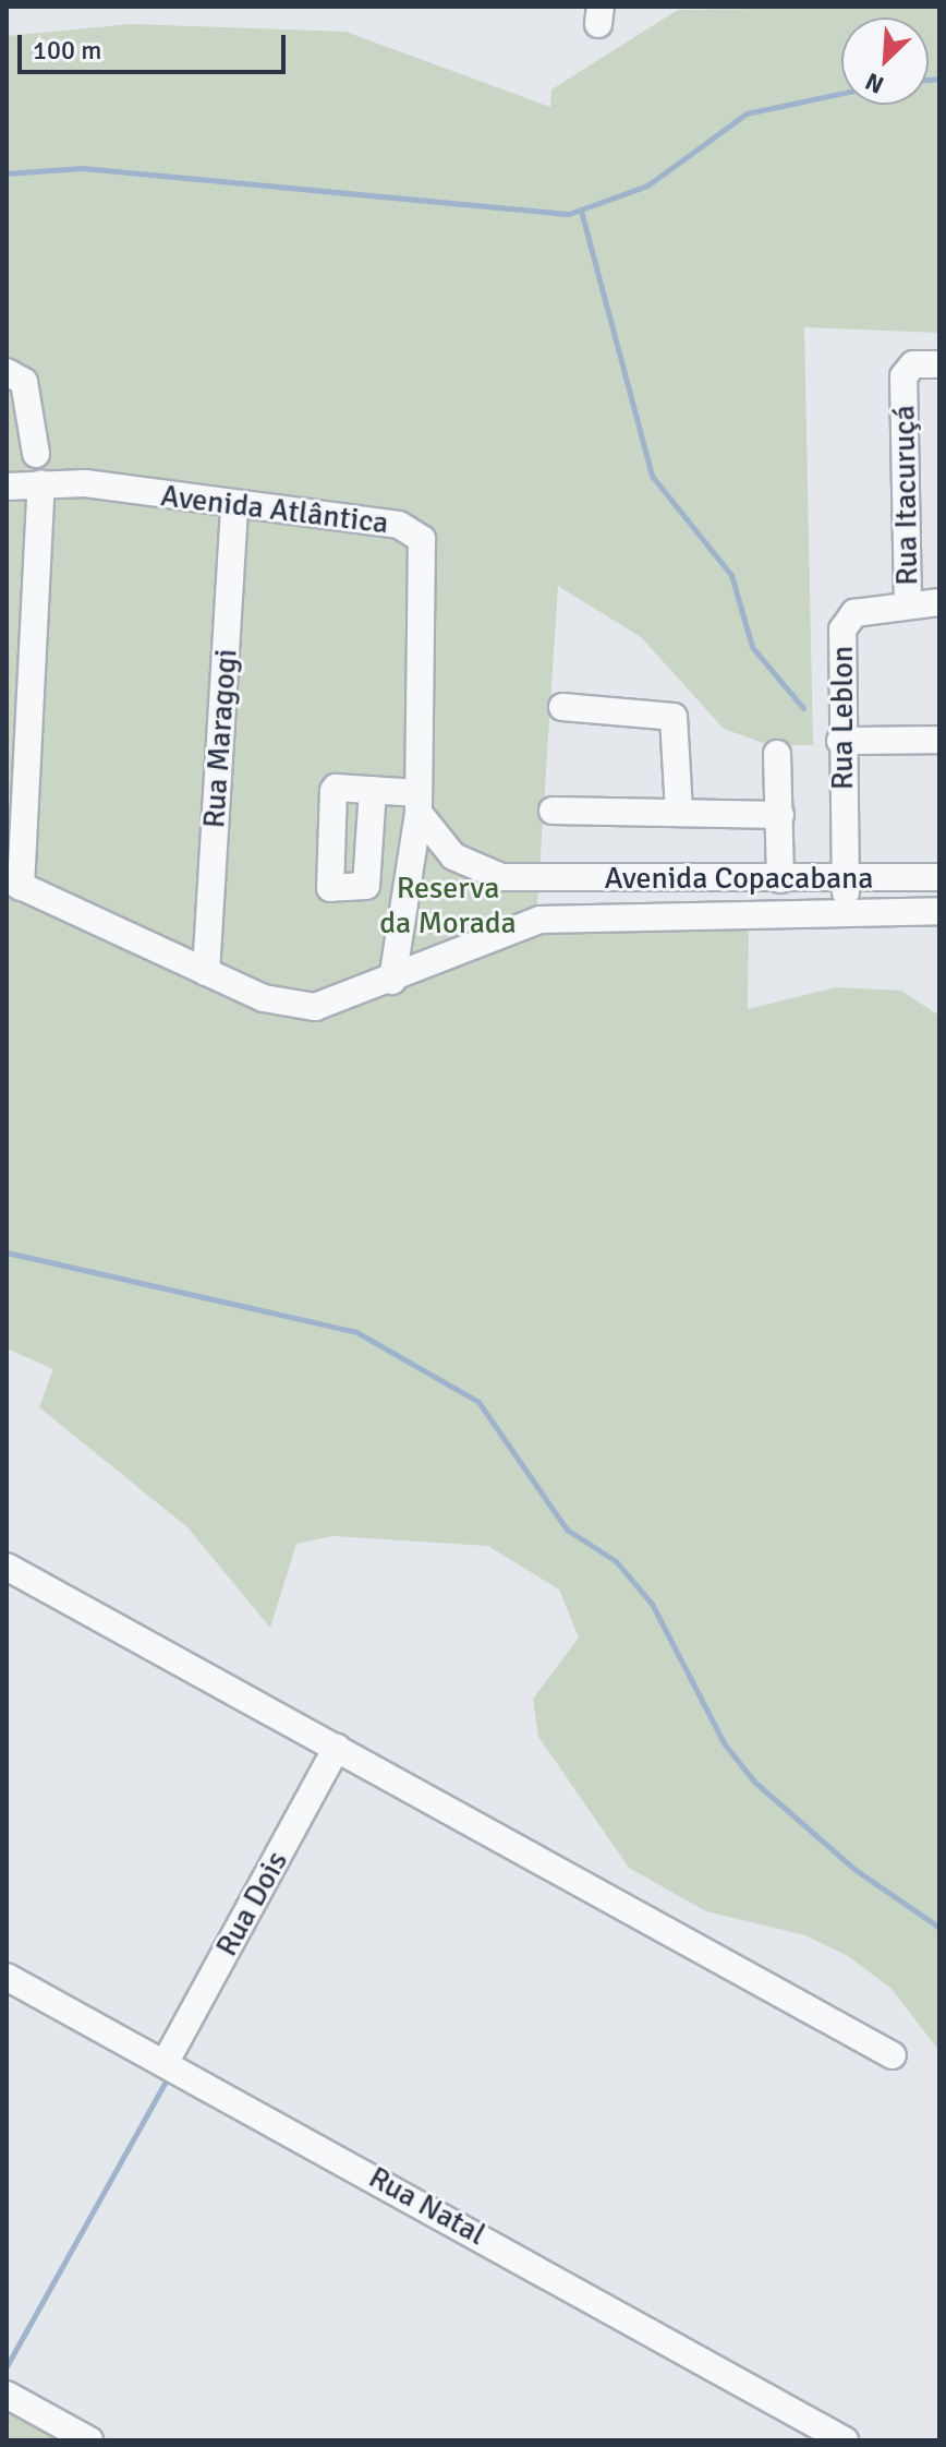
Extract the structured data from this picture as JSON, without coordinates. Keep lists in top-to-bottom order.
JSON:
{
  "streets": {
    "street": [
      "Rua Itacuruçá",
      "Avenida Atlântica",
      "Rua Leblon",
      "Rua Maragogi",
      "Avenida Copacabana",
      "Rua Dois",
      "Rua Natal"
    ]
  },
  "crossings": [
    ["Rua Itacuruçá", "Rua Leblon"],
    ["Avenida Atlântica", "Rua Maragogi"],
    ["Rua Leblon", "Avenida Copacabana"],
    ["Rua Dois", "Rua Natal"]
  ],
  "parks": ["Reserva da Morada"],
  "scale_bar": "100 m",
  "north": "bottom left"
}
